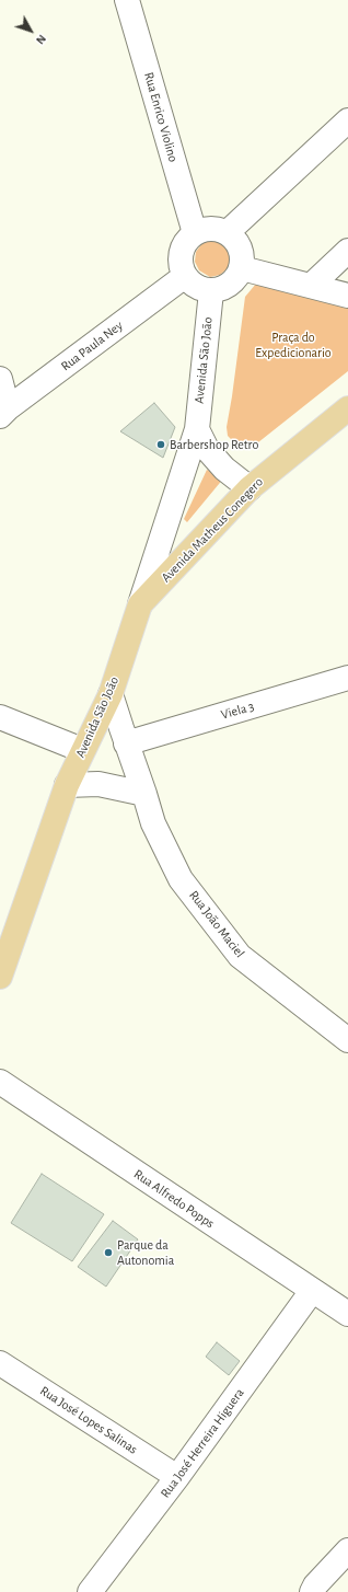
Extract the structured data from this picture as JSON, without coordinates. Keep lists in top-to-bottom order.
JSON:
{
  "streets": {
    "main road": ["Avenida São João", "Avenida Matheus Conegero"],
    "street": [
      "Rua Enrico Violino",
      "Rua Paula Ney",
      "Viela 3",
      "Rua João Maciel",
      "Rua Alfredo Popps",
      "Rua José Lopes Salinas",
      "Rua José Herreira Higuera"
    ]
  },
  "crossings": [
    ["Rua Enrico Violino", "Rua Paula Ney"],
    ["Rua Enrico Violino", "Avenida São João"],
    ["Rua Paula Ney", "Avenida São João"],
    ["Avenida São João", "Avenida Matheus Conegero"],
    ["Avenida São João", "Rua João Maciel"],
    ["Viela 3", "Rua João Maciel"],
    ["Rua Alfredo Popps", "Rua José Herreira Higuera"],
    ["Rua José Lopes Salinas", "Rua José Herreira Higuera"]
  ],
  "parks": ["Praça do Expedicionario"],
  "places": ["Barbershop Retro", "Parque da Autonomia"],
  "north": "bottom right"
}
